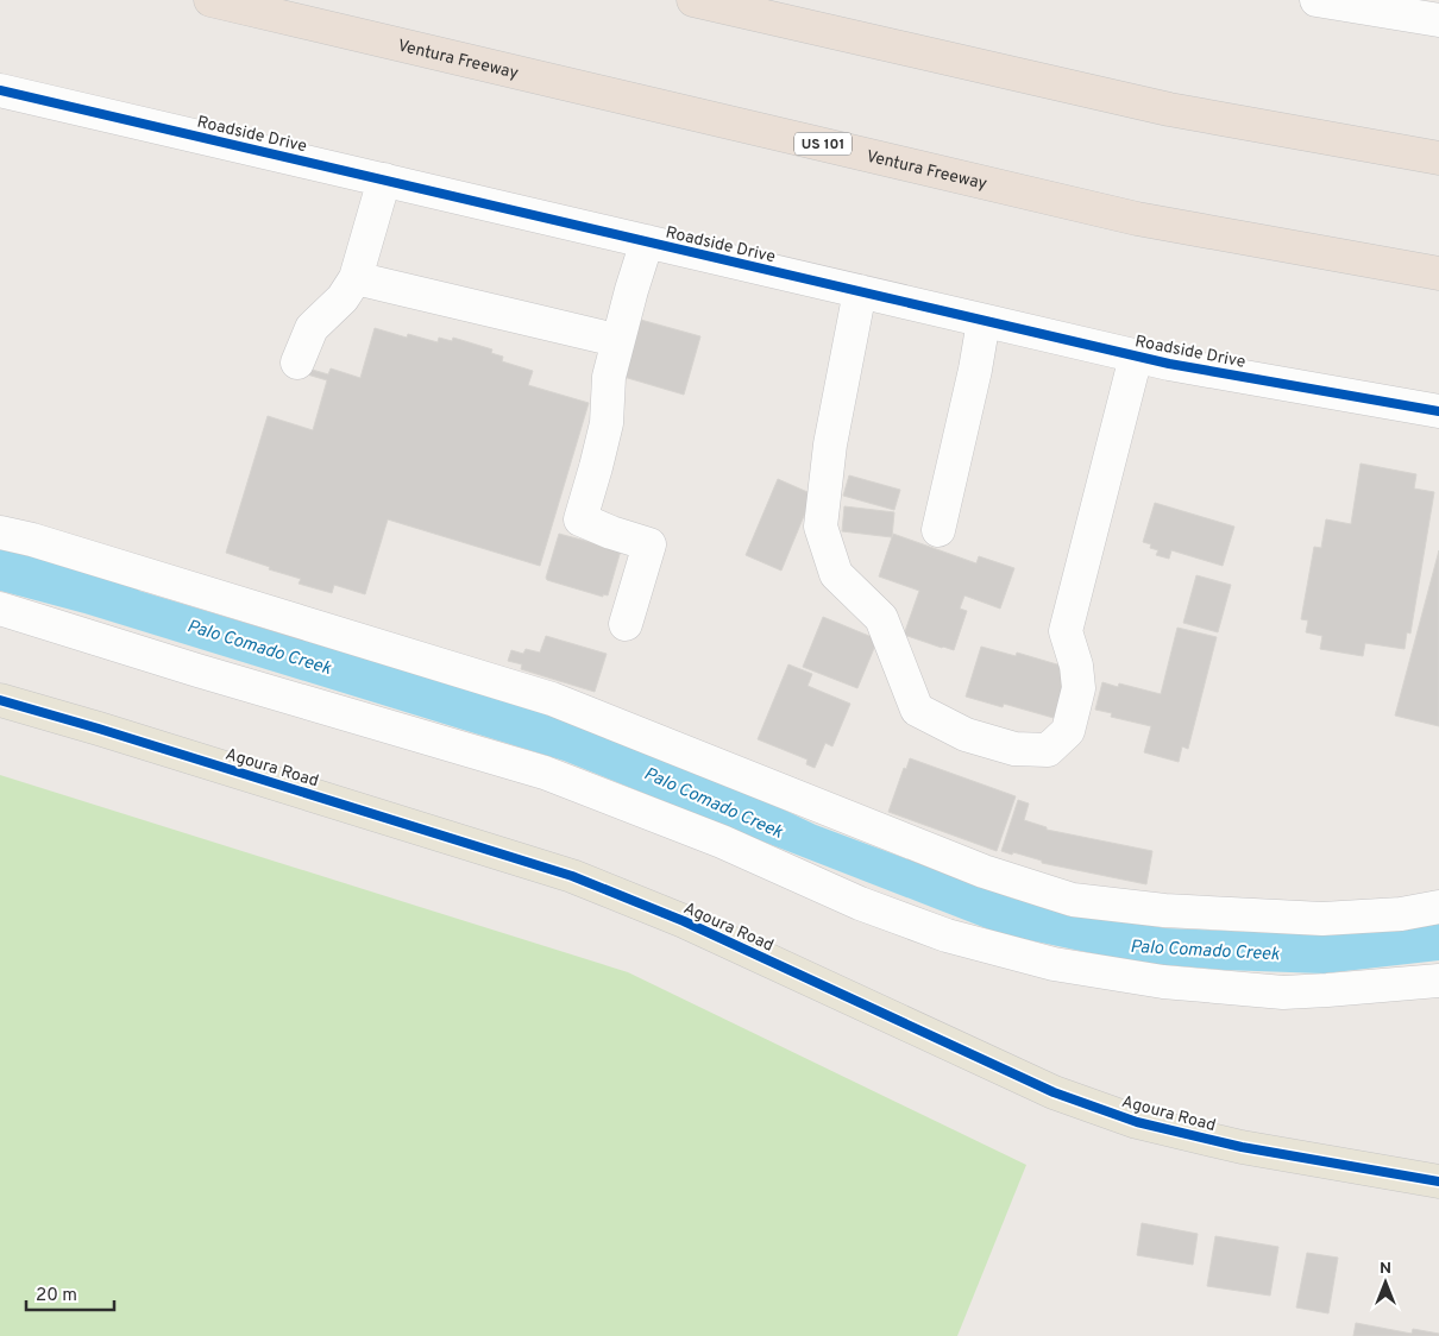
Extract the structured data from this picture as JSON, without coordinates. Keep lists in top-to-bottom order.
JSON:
{
  "streets": {
    "highway": ["Ventura Freeway", "US 101"],
    "main road": ["Agoura Road"],
    "street": ["Roadside Drive"]
  },
  "water": ["Palo Comado Creek"],
  "scale_bar": "20 m",
  "north": "top"
}
